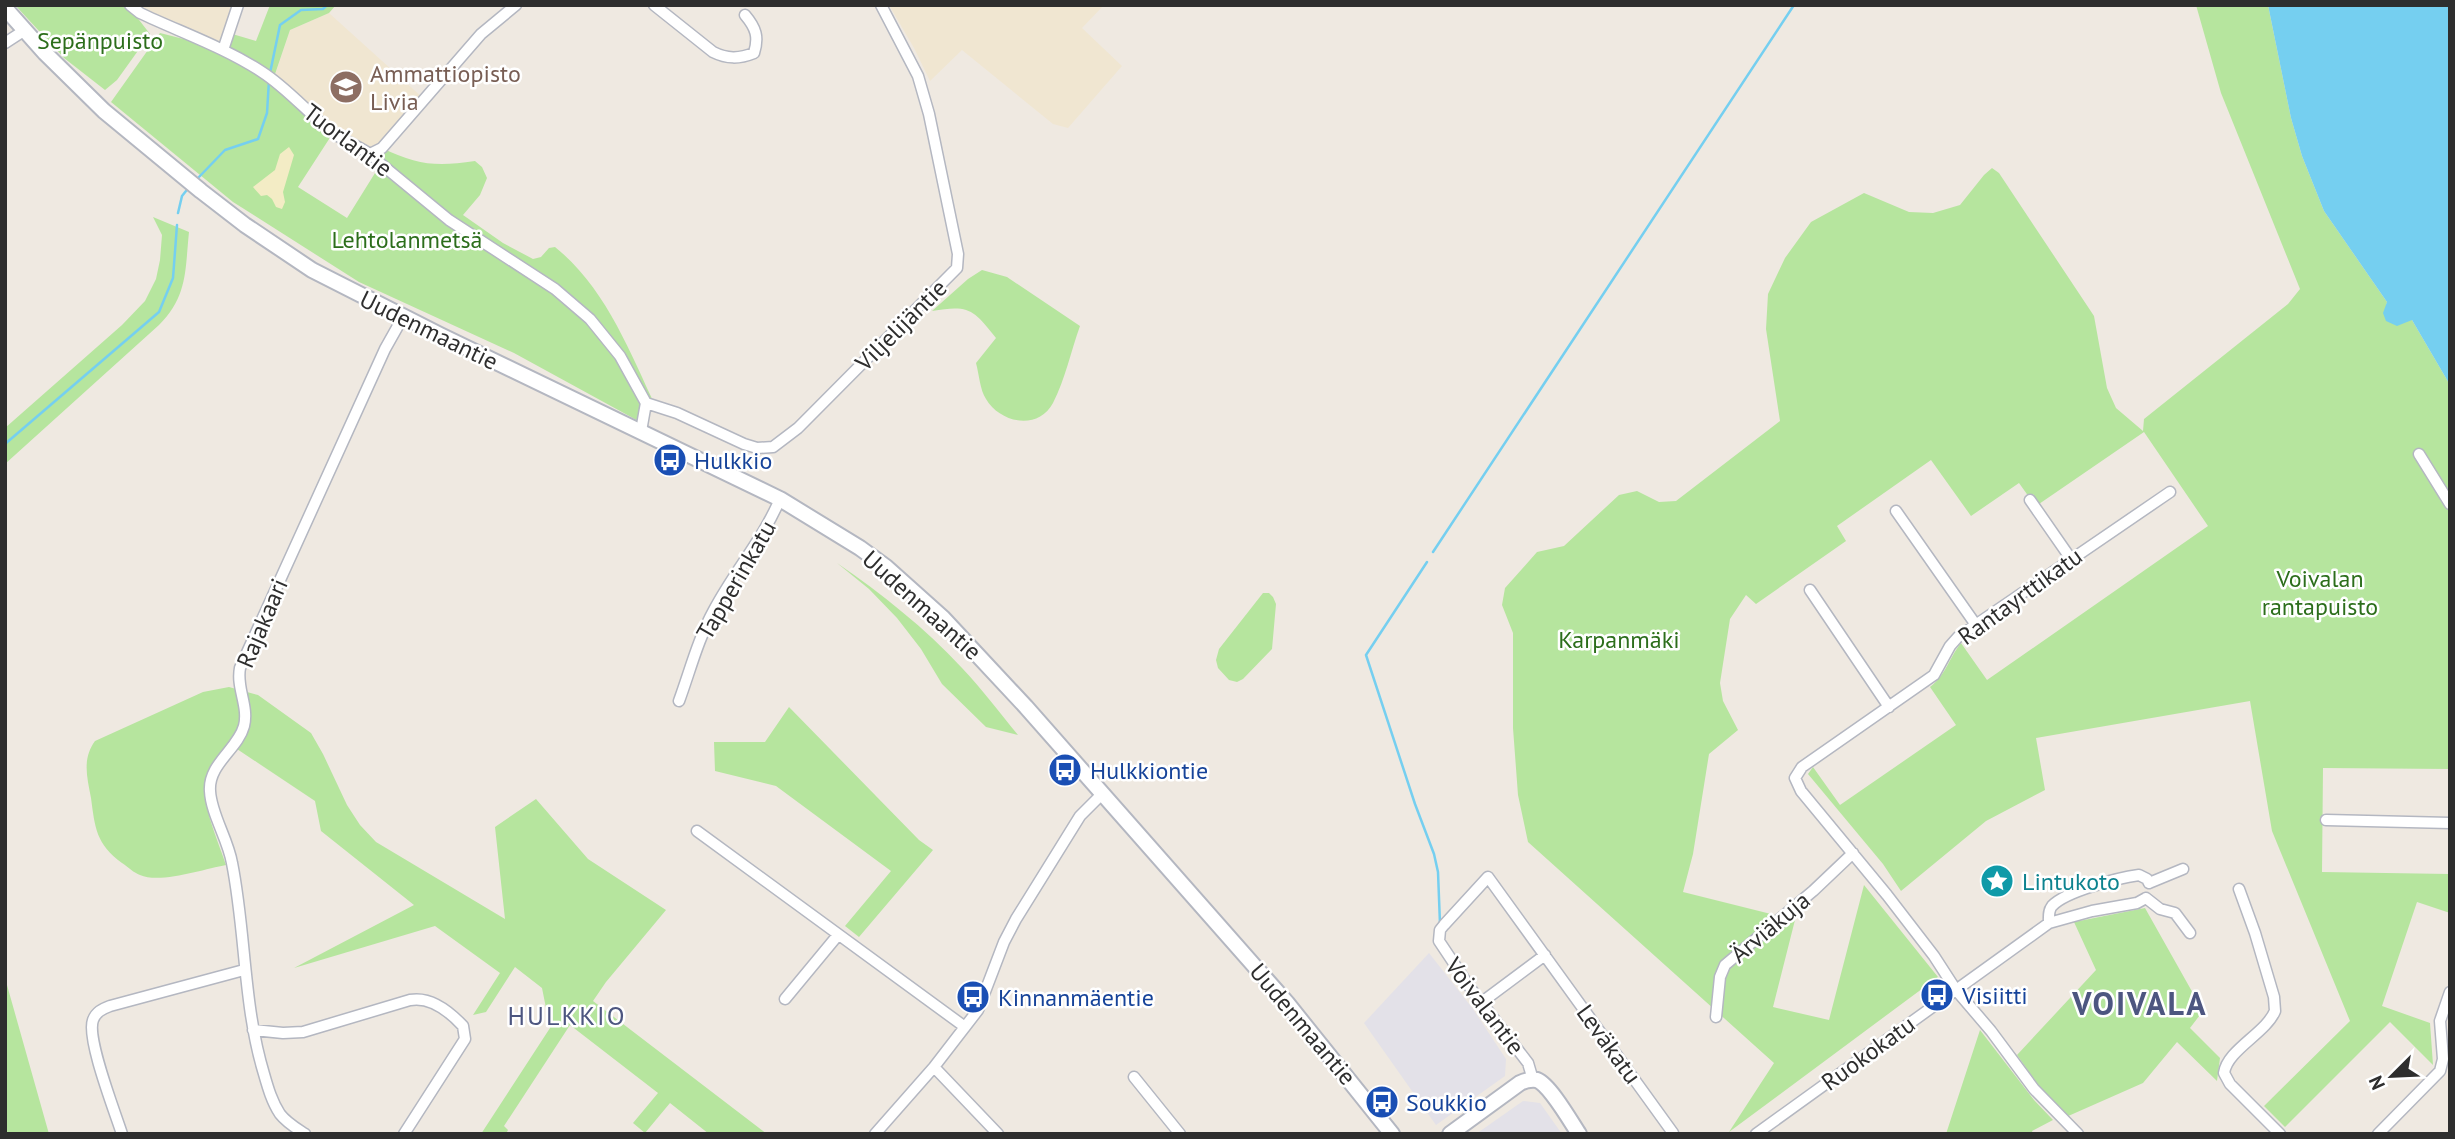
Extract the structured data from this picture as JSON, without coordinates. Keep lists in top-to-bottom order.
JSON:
{
  "streets": {
    "main road": ["Uudenmaantie", "Voivalantie"],
    "street": [
      "Tuorlantie",
      "Viljelijäntie",
      "Tapperinkatu",
      "Rantayrttikatu",
      "Rajakaari",
      "Ärviäkuja",
      "Leväkatu",
      "Ruokokatu"
    ]
  },
  "crossings": [
    ["Tuorlantie", "Viljelijäntie"],
    ["Uudenmaantie", "Tapperinkatu"],
    ["Uudenmaantie", "Rajakaari"],
    ["Rantayrttikatu", "Ärviäkuja"],
    ["Rantayrttikatu", "Ruokokatu"],
    ["Voivalantie", "Leväkatu"]
  ],
  "districts": ["VOIVALA", "HULKKIO"],
  "parks": [
    "Sepänpuisto",
    "Lehtolanmetsä",
    "Voivalan rantapuisto",
    "Karpanmäki"
  ],
  "places": {
    "school or university": ["Ammattiopisto Livia"],
    "bus stop": [
      "Hulkkio",
      "Hulkkiontie",
      "Visiitti",
      "Kinnanmäentie",
      "Soukkio"
    ],
    "place": ["Lintukoto"]
  },
  "north": "bottom left"
}
